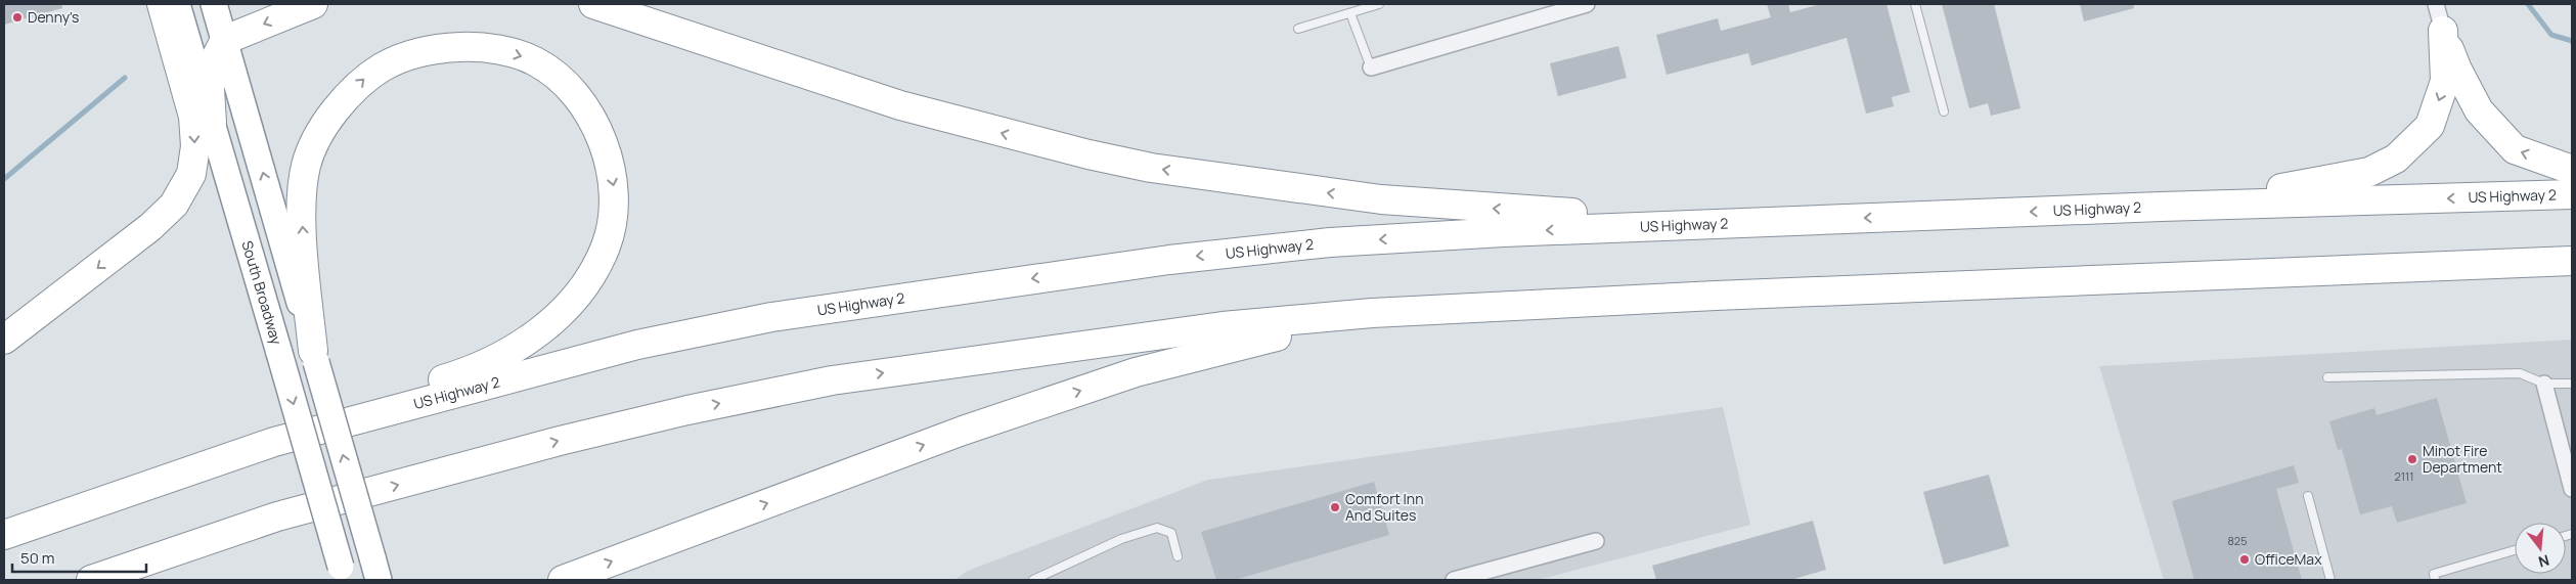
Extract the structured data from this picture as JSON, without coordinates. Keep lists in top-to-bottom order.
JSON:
{
  "streets": {
    "highway": ["US Highway 2", "South Broadway"]
  },
  "places": [
    "Denny's",
    "Minot Fire Department",
    "Comfort Inn And Suites",
    "OfficeMax"
  ],
  "house_numbers": ["2111", "825"],
  "scale_bar": "50 m",
  "north": "bottom"
}
